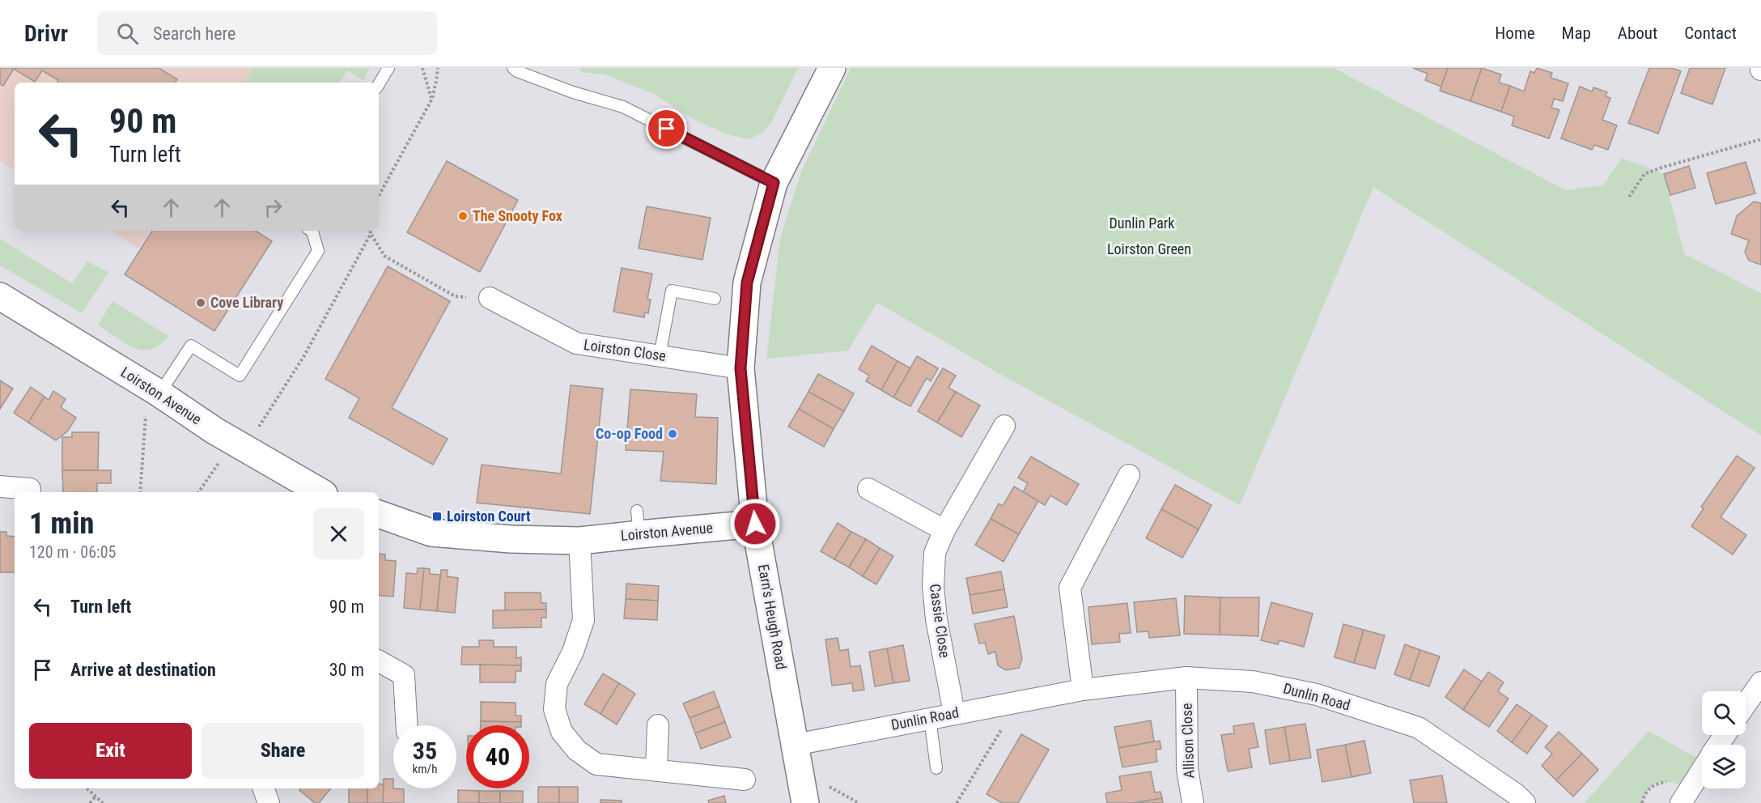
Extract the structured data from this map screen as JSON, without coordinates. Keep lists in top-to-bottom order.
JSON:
{
  "streets": {
    "street": [
      "Loirston Close",
      "Loirston Avenue",
      "Earn's Heugh Road",
      "Cassie Close",
      "Dunlin Road",
      "Allison Close"
    ]
  },
  "crossings": [
    ["Loirston Close", "Earn's Heugh Road"],
    ["Loirston Avenue", "Earn's Heugh Road"],
    ["Earn's Heugh Road", "Dunlin Road"],
    ["Cassie Close", "Dunlin Road"],
    ["Dunlin Road", "Allison Close"]
  ],
  "parks": ["Dunlin Park", "Loirston Green"],
  "places": {
    "other": ["The Snooty Fox", "Cove Library", "Co-op Food"],
    "transit": ["Loirston Court"]
  },
  "page": {
    "header": "Drivr",
    "search": "Search here",
    "nav": [
      "Home",
      "Map",
      "About",
      "Contact"
    ],
    "turn": ["90 m", "Turn left"],
    "heading": ["1 min", "120 m · 06:05"],
    "list": [
      {
        "name": "Turn left",
        "value": "90 m"
      },
      {
        "name": "Arrive at destination",
        "value": "30 m"
      }
    ],
    "buttons": ["Exit", "Share"],
    "speed": "35 km/h",
    "limit": "40"
  }
}
